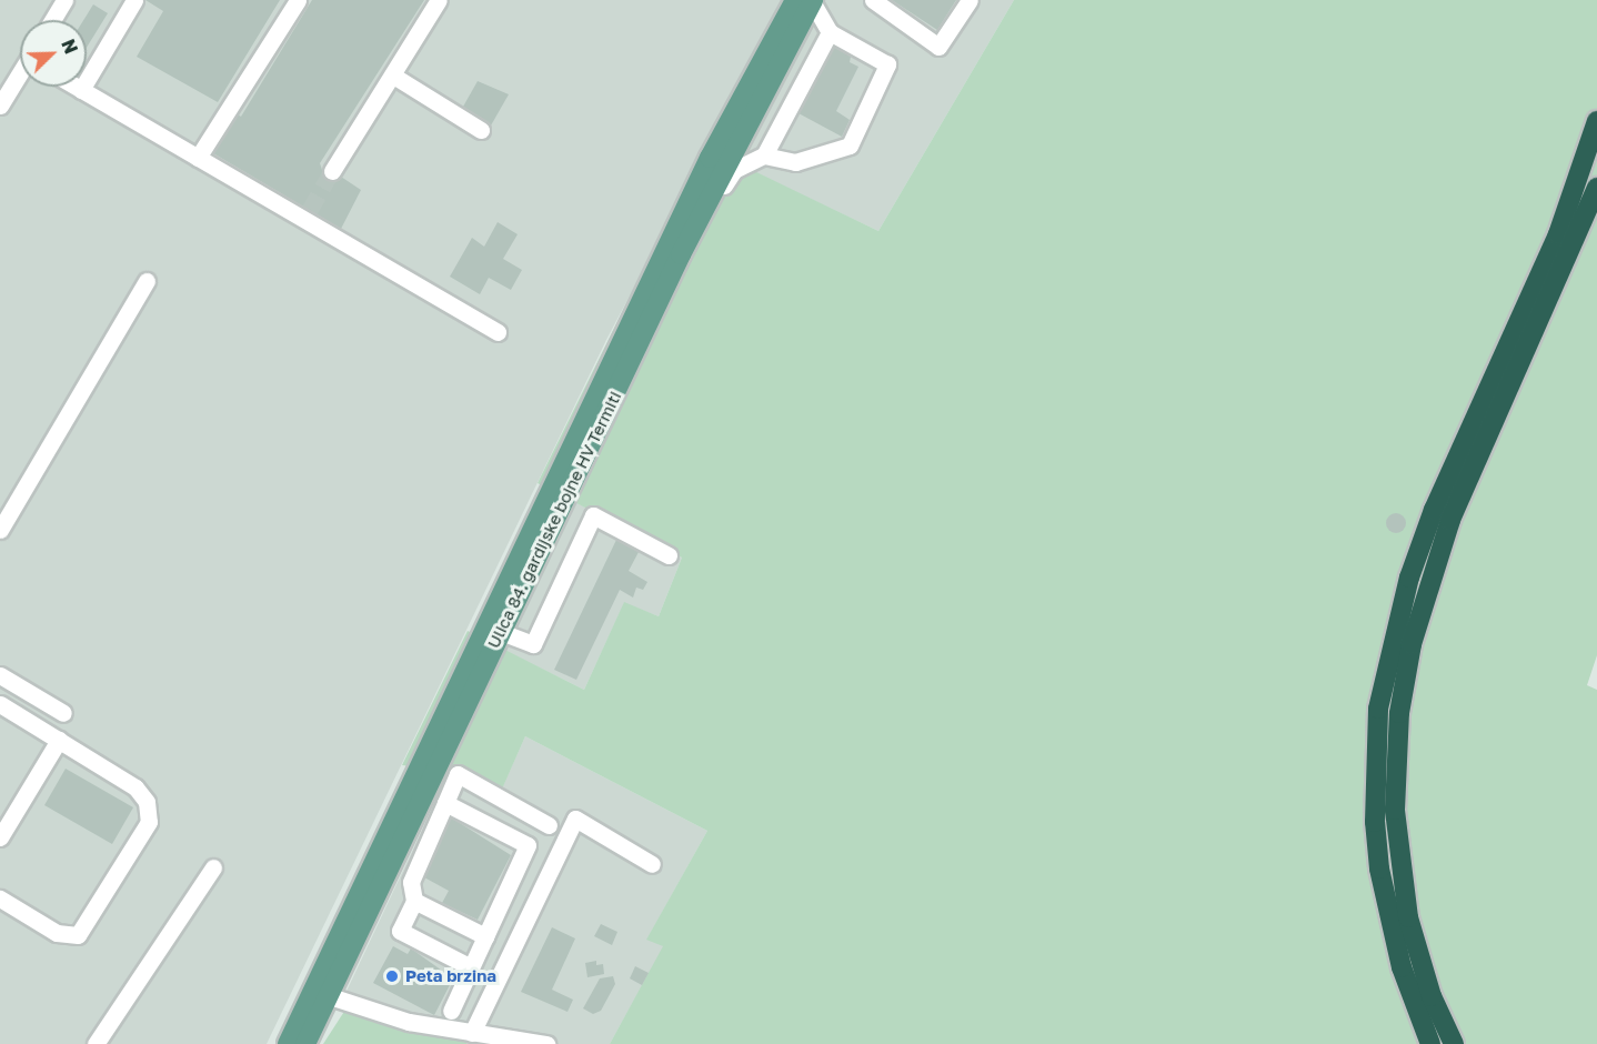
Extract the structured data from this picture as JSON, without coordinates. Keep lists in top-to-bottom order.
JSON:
{
  "streets": {
    "main road": ["Ulica 84. gardijske bojne HV Termiti"]
  },
  "places": ["Peta brzina"],
  "north": "top right"
}
